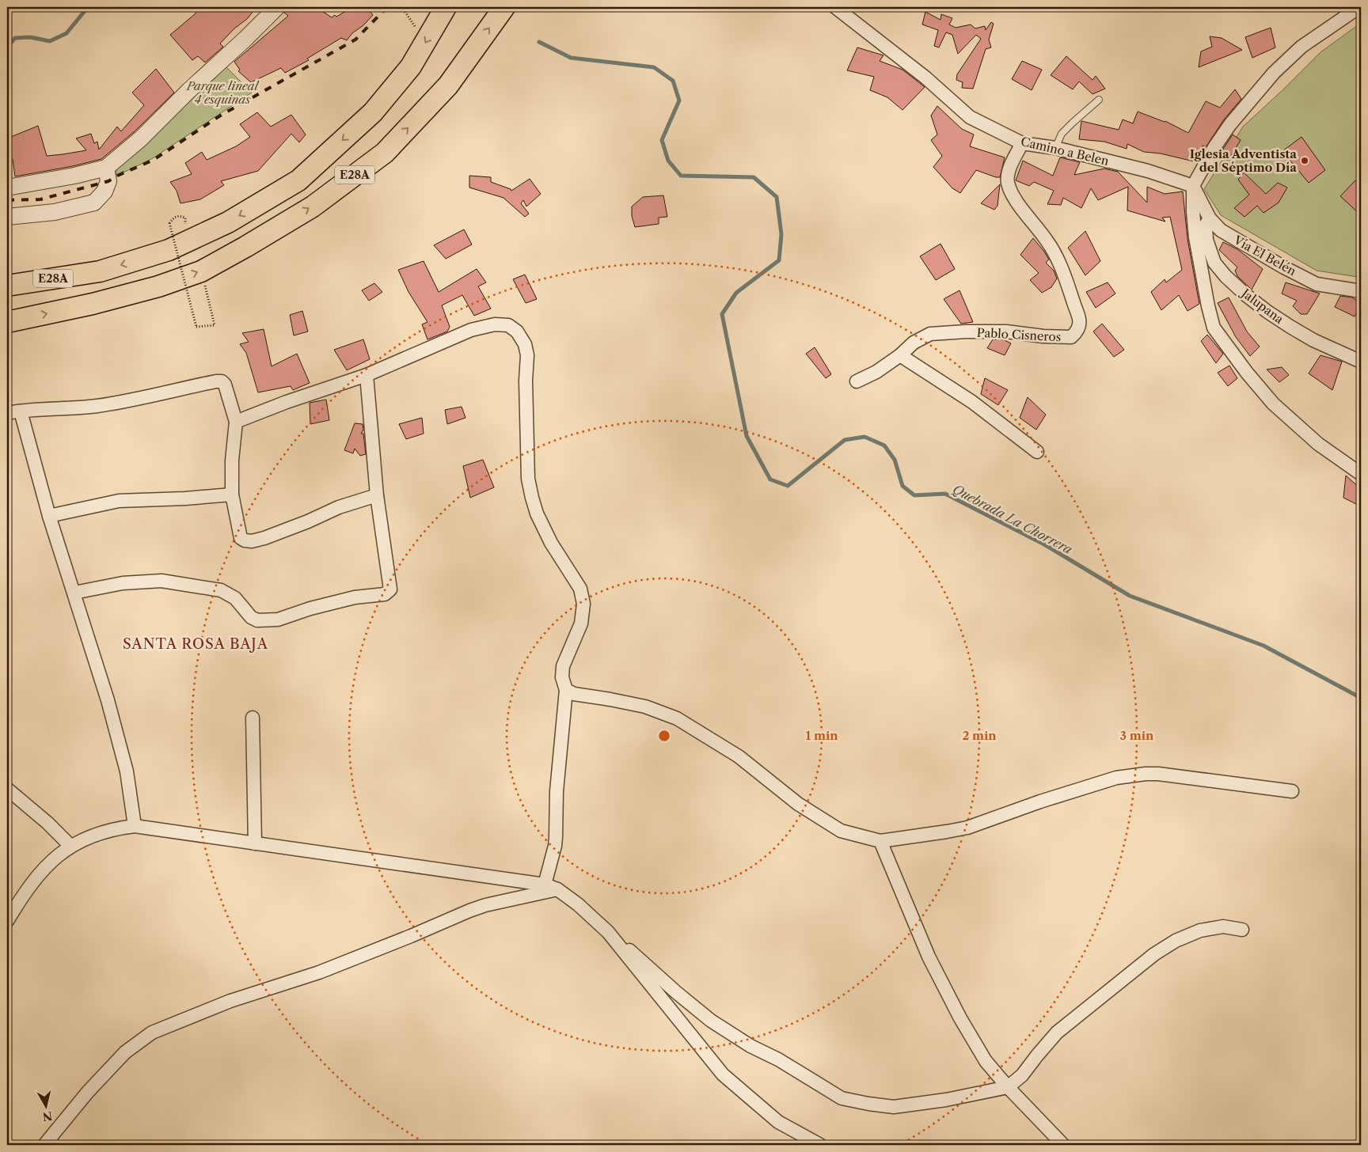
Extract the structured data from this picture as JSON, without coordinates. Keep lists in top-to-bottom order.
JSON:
{
  "streets": {
    "highway": ["E28A"],
    "street": [
      "Camino a Belen",
      "Vía El Belén",
      "Jalupana",
      "Pablo Cisneros"
    ]
  },
  "crossings": [
    ["Camino a Belen", "Vía El Belén"],
    ["Camino a Belen", "Pablo Cisneros"],
    ["Vía El Belén", "Jalupana"]
  ],
  "districts": ["SANTA ROSA BAJA"],
  "water": ["Quebrada La Chorrera"],
  "parks": ["Parque lineal 4 esquinas"],
  "places": ["Iglesia Adventista del Séptimo Día"],
  "north": "bottom",
  "rings": ["1 min", "2 min", "3 min"]
}
